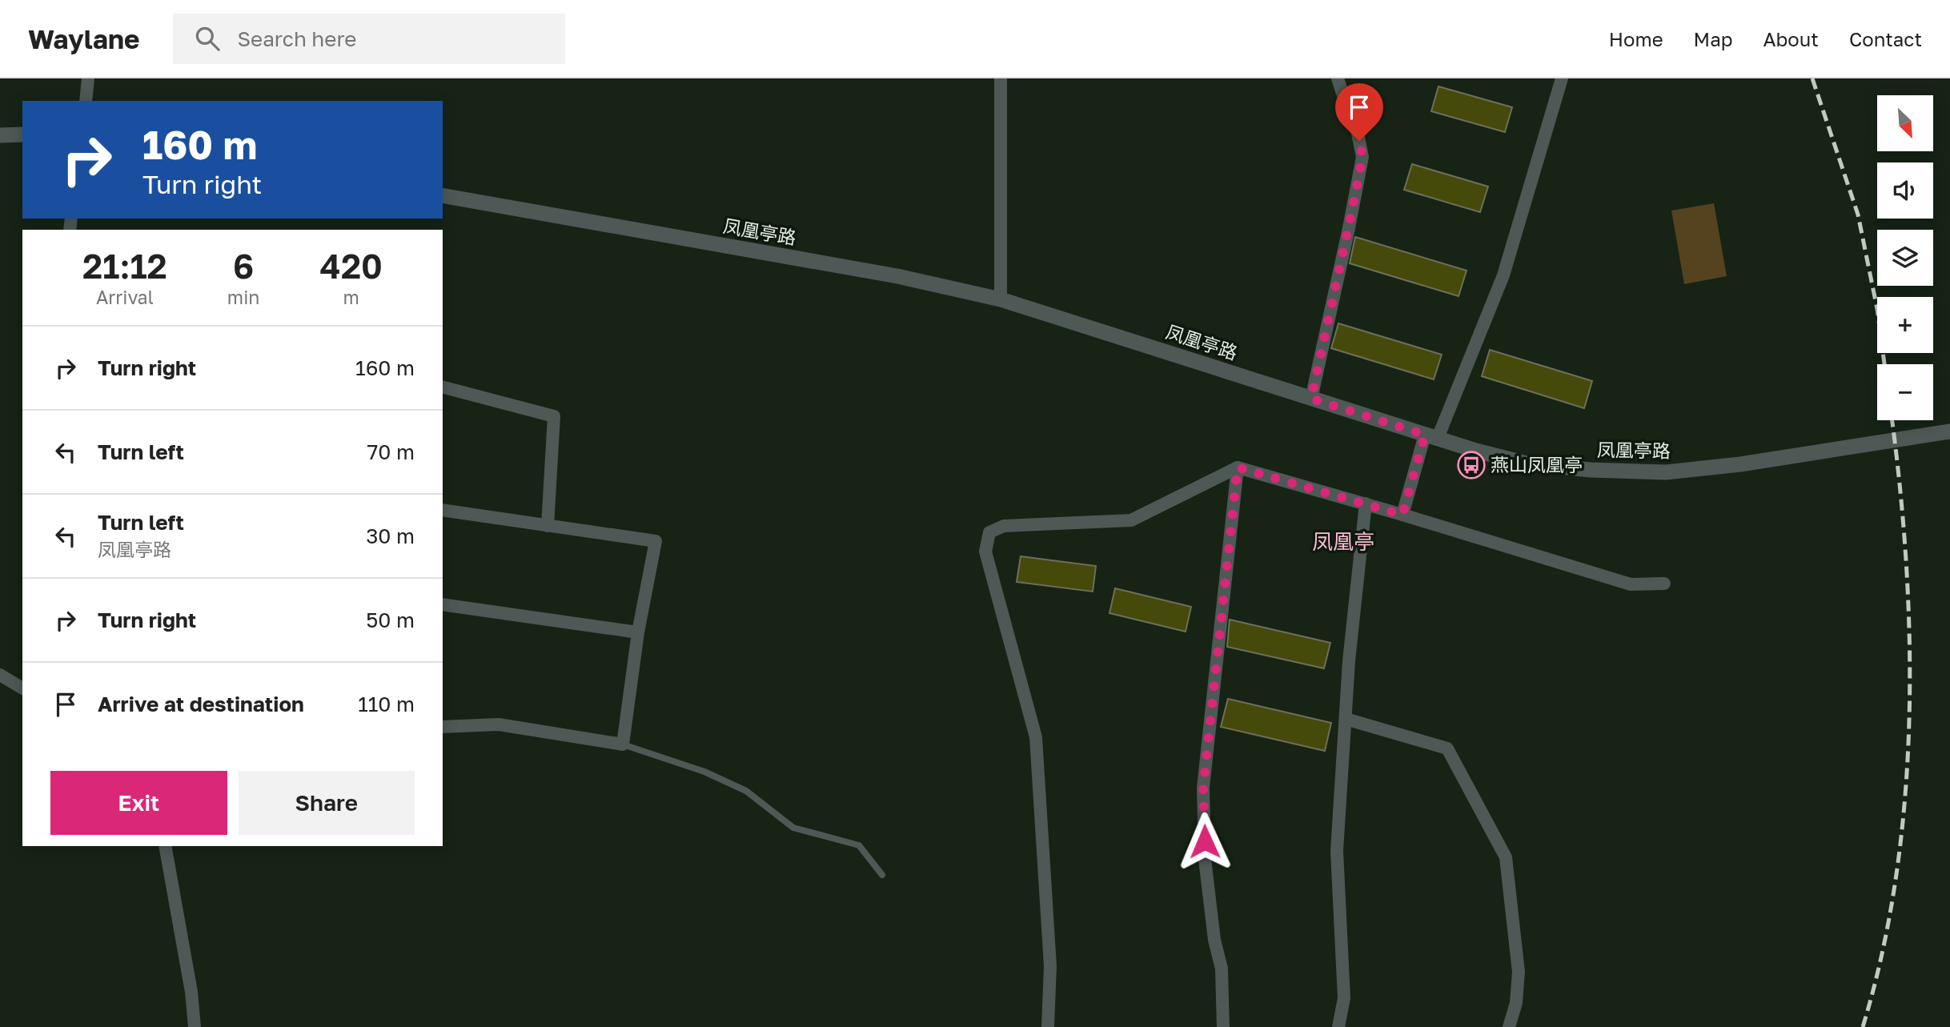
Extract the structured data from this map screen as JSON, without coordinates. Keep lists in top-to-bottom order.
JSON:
{
  "streets": {
    "street": ["凤凰亭路"]
  },
  "districts": ["凤凰亭"],
  "places": {
    "bus stop": ["燕山凤凰亭"]
  },
  "north": "bottom right",
  "page": {
    "header": "Waylane",
    "search": "Search here",
    "nav": [
      "Home",
      "Map",
      "About",
      "Contact"
    ],
    "map_buttons": ["+", "−"],
    "turn": ["160 m", "Turn right"],
    "eta": [
      "21:12",
      "Arrival",
      "6",
      "min",
      "420",
      "m"
    ],
    "list": [
      {
        "name": "Turn right",
        "value": "160 m"
      },
      {
        "name": "Turn left",
        "value": "70 m"
      },
      {
        "name": "Turn left",
        "note": "凤凰亭路",
        "value": "30 m"
      },
      {
        "name": "Turn right",
        "value": "50 m"
      },
      {
        "name": "Arrive at destination",
        "value": "110 m"
      }
    ],
    "buttons": ["Exit", "Share"]
  }
}
